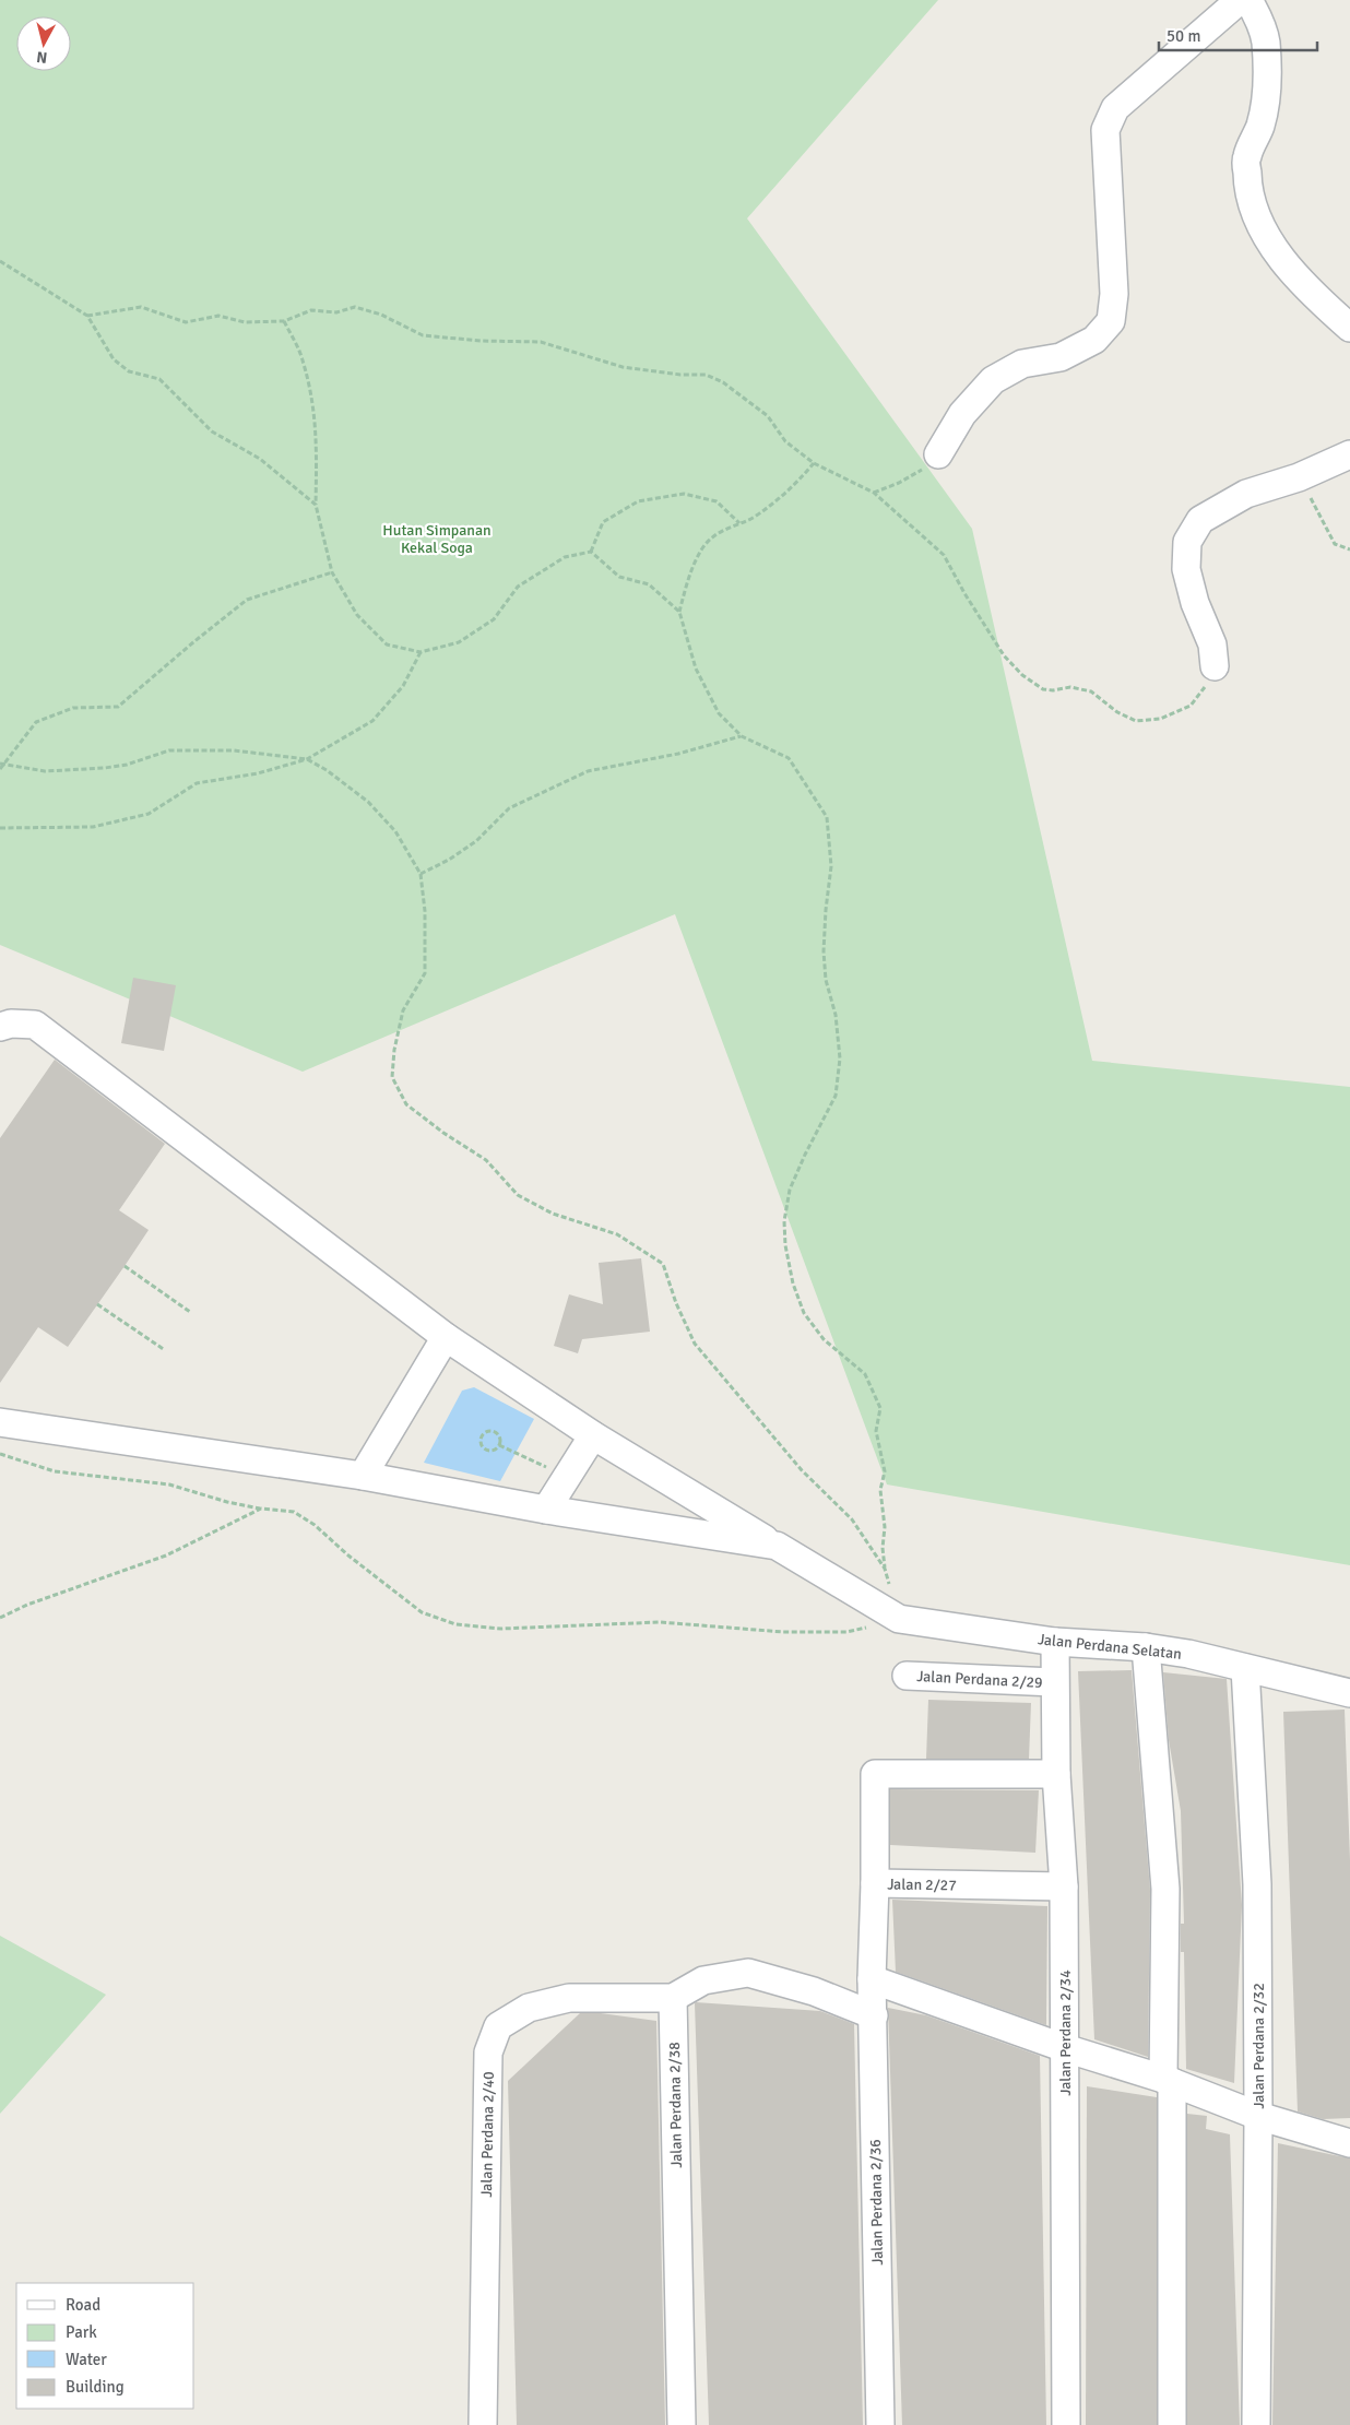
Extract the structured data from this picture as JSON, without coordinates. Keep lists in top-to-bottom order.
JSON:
{
  "streets": {
    "street": [
      "Jalan Perdana Selatan",
      "Jalan Perdana 2/29",
      "Jalan 2/27",
      "Jalan Perdana 2/34",
      "Jalan Perdana 2/32",
      "Jalan Perdana 2/38",
      "Jalan Perdana 2/40",
      "Jalan Perdana 2/36"
    ]
  },
  "crossings": [
    ["Jalan Perdana Selatan", "Jalan Perdana 2/34"],
    ["Jalan Perdana Selatan", "Jalan Perdana 2/32"],
    ["Jalan Perdana 2/29", "Jalan Perdana 2/34"],
    ["Jalan 2/27", "Jalan Perdana 2/34"],
    ["Jalan 2/27", "Jalan Perdana 2/36"],
    ["Jalan Perdana 2/38", "Jalan Perdana 2/40"]
  ],
  "parks": ["Hutan Simpanan Kekal Soga"],
  "legend": [
    "Road",
    "Park",
    "Water",
    "Building"
  ],
  "scale_bar": "50 m",
  "north": "bottom"
}
